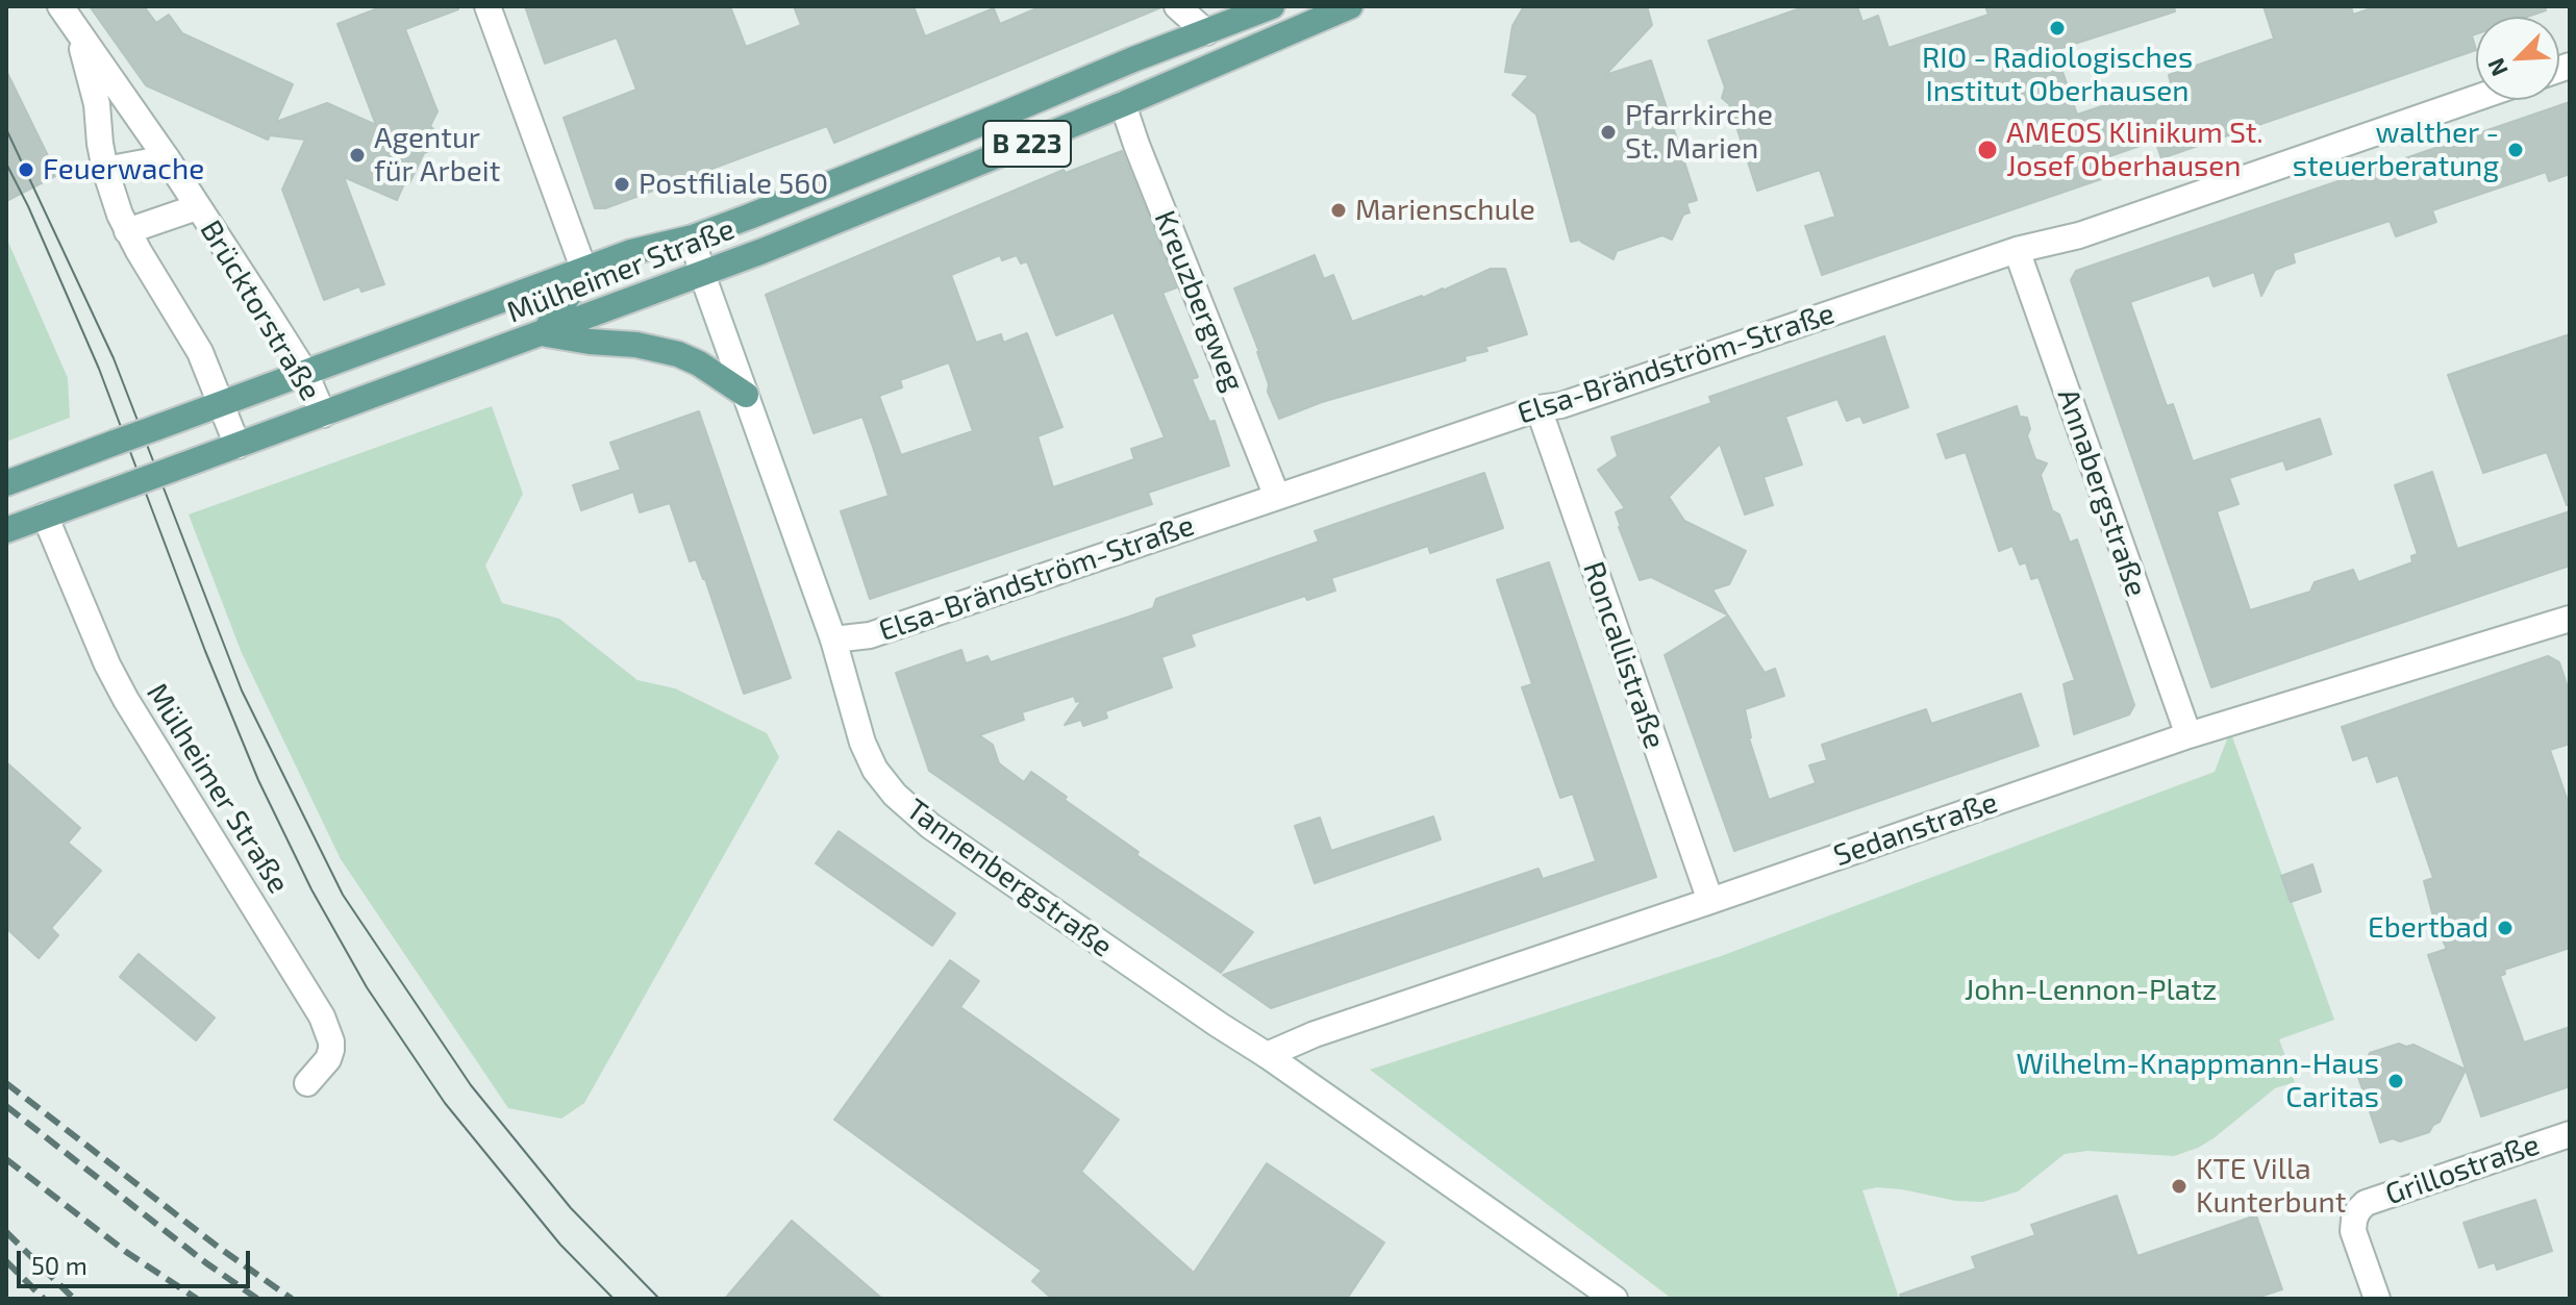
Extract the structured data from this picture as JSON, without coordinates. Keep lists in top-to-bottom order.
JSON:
{
  "streets": {
    "main road": ["B 223", "Mülheimer Straße"],
    "street": [
      "Kreuzbergweg",
      "Brücktorstraße",
      "Elsa-Brändström-Straße",
      "Annabergstraße",
      "Roncallistraße",
      "Sedanstraße",
      "Tannenbergstraße",
      "Grillostraße"
    ]
  },
  "crossings": [
    ["Mülheimer Straße", "Kreuzbergweg"],
    ["Mülheimer Straße", "Brücktorstraße"],
    ["Mülheimer Straße", "Tannenbergstraße"],
    ["Kreuzbergweg", "Elsa-Brändström-Straße"],
    ["Elsa-Brändström-Straße", "Annabergstraße"],
    ["Elsa-Brändström-Straße", "Roncallistraße"],
    ["Elsa-Brändström-Straße", "Tannenbergstraße"],
    ["Annabergstraße", "Sedanstraße"],
    ["Roncallistraße", "Sedanstraße"],
    ["Sedanstraße", "Tannenbergstraße"]
  ],
  "parks": ["John-Lennon-Platz"],
  "places": [
    "RIO - Radiologisches Institut Oberhausen",
    "Pfarrkirche St. Marien",
    "AMEOS Klinikum St. Josef Oberhausen",
    "walther - steuerberatung",
    "Agentur für Arbeit",
    "Feuerwache",
    "Postfiliale 560",
    "Marienschule",
    "Ebertbad",
    "Wilhelm-Knappmann-Haus Caritas",
    "KTE Villa Kunterbunt"
  ],
  "scale_bar": "50 m",
  "north": "bottom left"
}
